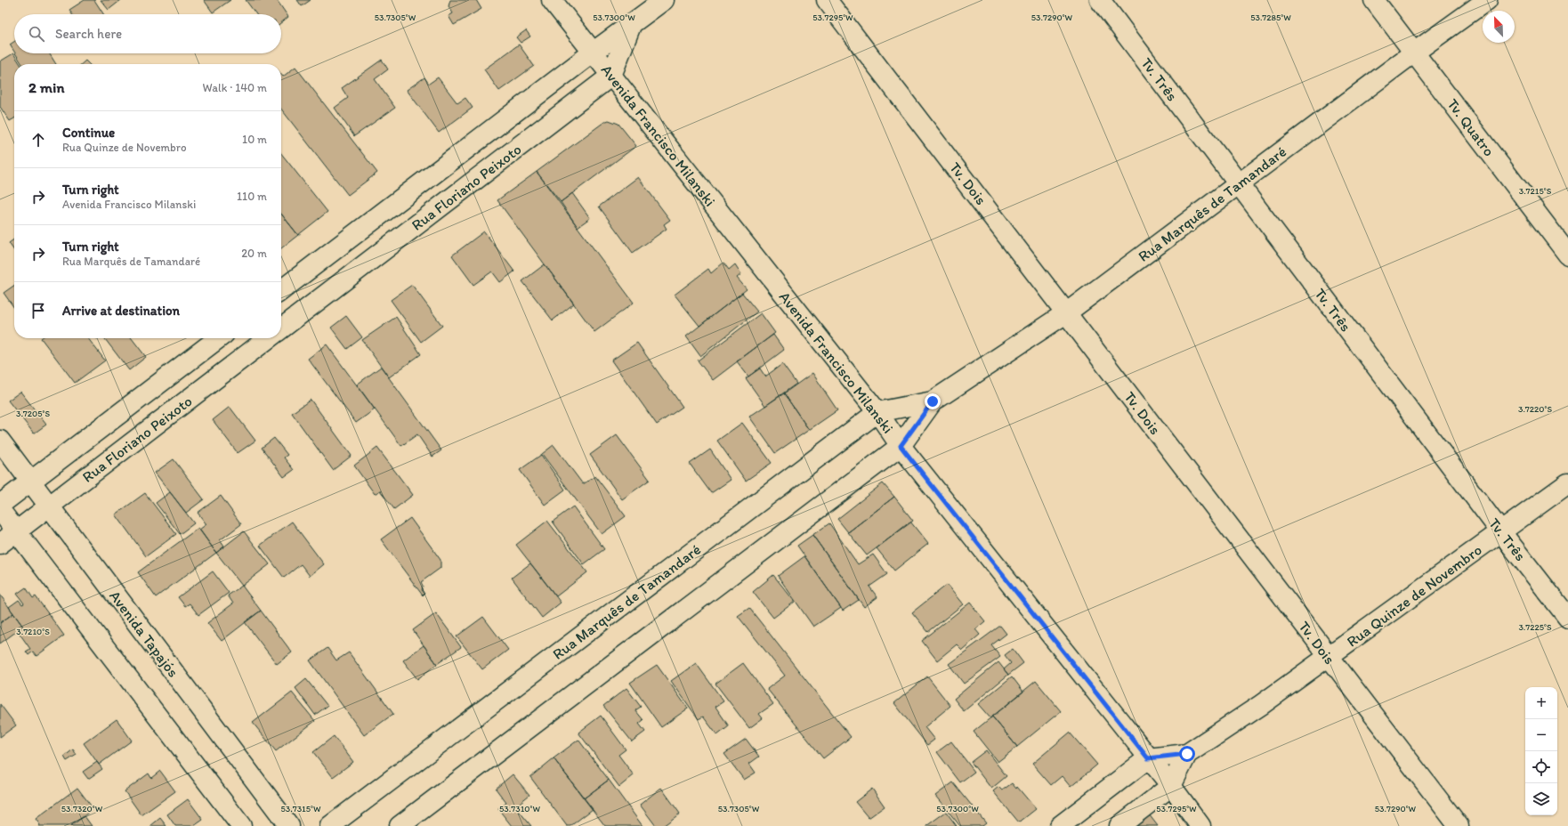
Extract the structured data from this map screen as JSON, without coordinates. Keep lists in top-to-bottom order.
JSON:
{
  "streets": {
    "street": [
      "Tv. Três",
      "Tv. Quatro",
      "Avenida Francisco Milanski",
      "Tv. Dois",
      "Rua Floriano Peixoto",
      "Rua Marquês de Tamandaré",
      "Rua Quinze de Novembro",
      "Avenida Tapajós"
    ]
  },
  "crossings": [
    ["Tv. Três", "Rua Marquês de Tamandaré"],
    ["Tv. Três", "Rua Quinze de Novembro"],
    ["Tv. Quatro", "Rua Marquês de Tamandaré"],
    ["Avenida Francisco Milanski", "Rua Floriano Peixoto"],
    ["Avenida Francisco Milanski", "Rua Marquês de Tamandaré"],
    ["Avenida Francisco Milanski", "Rua Quinze de Novembro"],
    ["Tv. Dois", "Rua Marquês de Tamandaré"],
    ["Tv. Dois", "Rua Quinze de Novembro"],
    ["Rua Floriano Peixoto", "Avenida Tapajós"]
  ],
  "north": "top left",
  "page": {
    "search": "Search here",
    "heading": ["2 min", "Walk · 140 m"],
    "list": [
      ["Continue", "Rua Quinze de Novembro", "10 m"],
      ["Turn right", "Avenida Francisco Milanski", "110 m"],
      ["Turn right", "Rua Marquês de Tamandaré", "20 m"],
      "Arrive at destination"
    ],
    "map_buttons": ["+", "−"]
  },
  "coordinates": [
    "53.7305°W",
    "53.7300°W",
    "53.7295°W",
    "53.7290°W",
    "53.7285°W",
    "3.7215°S",
    "3.7220°S",
    "3.7205°S",
    "3.7225°S",
    "3.7210°S",
    "53.7320°W",
    "53.7315°W",
    "53.7310°W"
  ]
}
